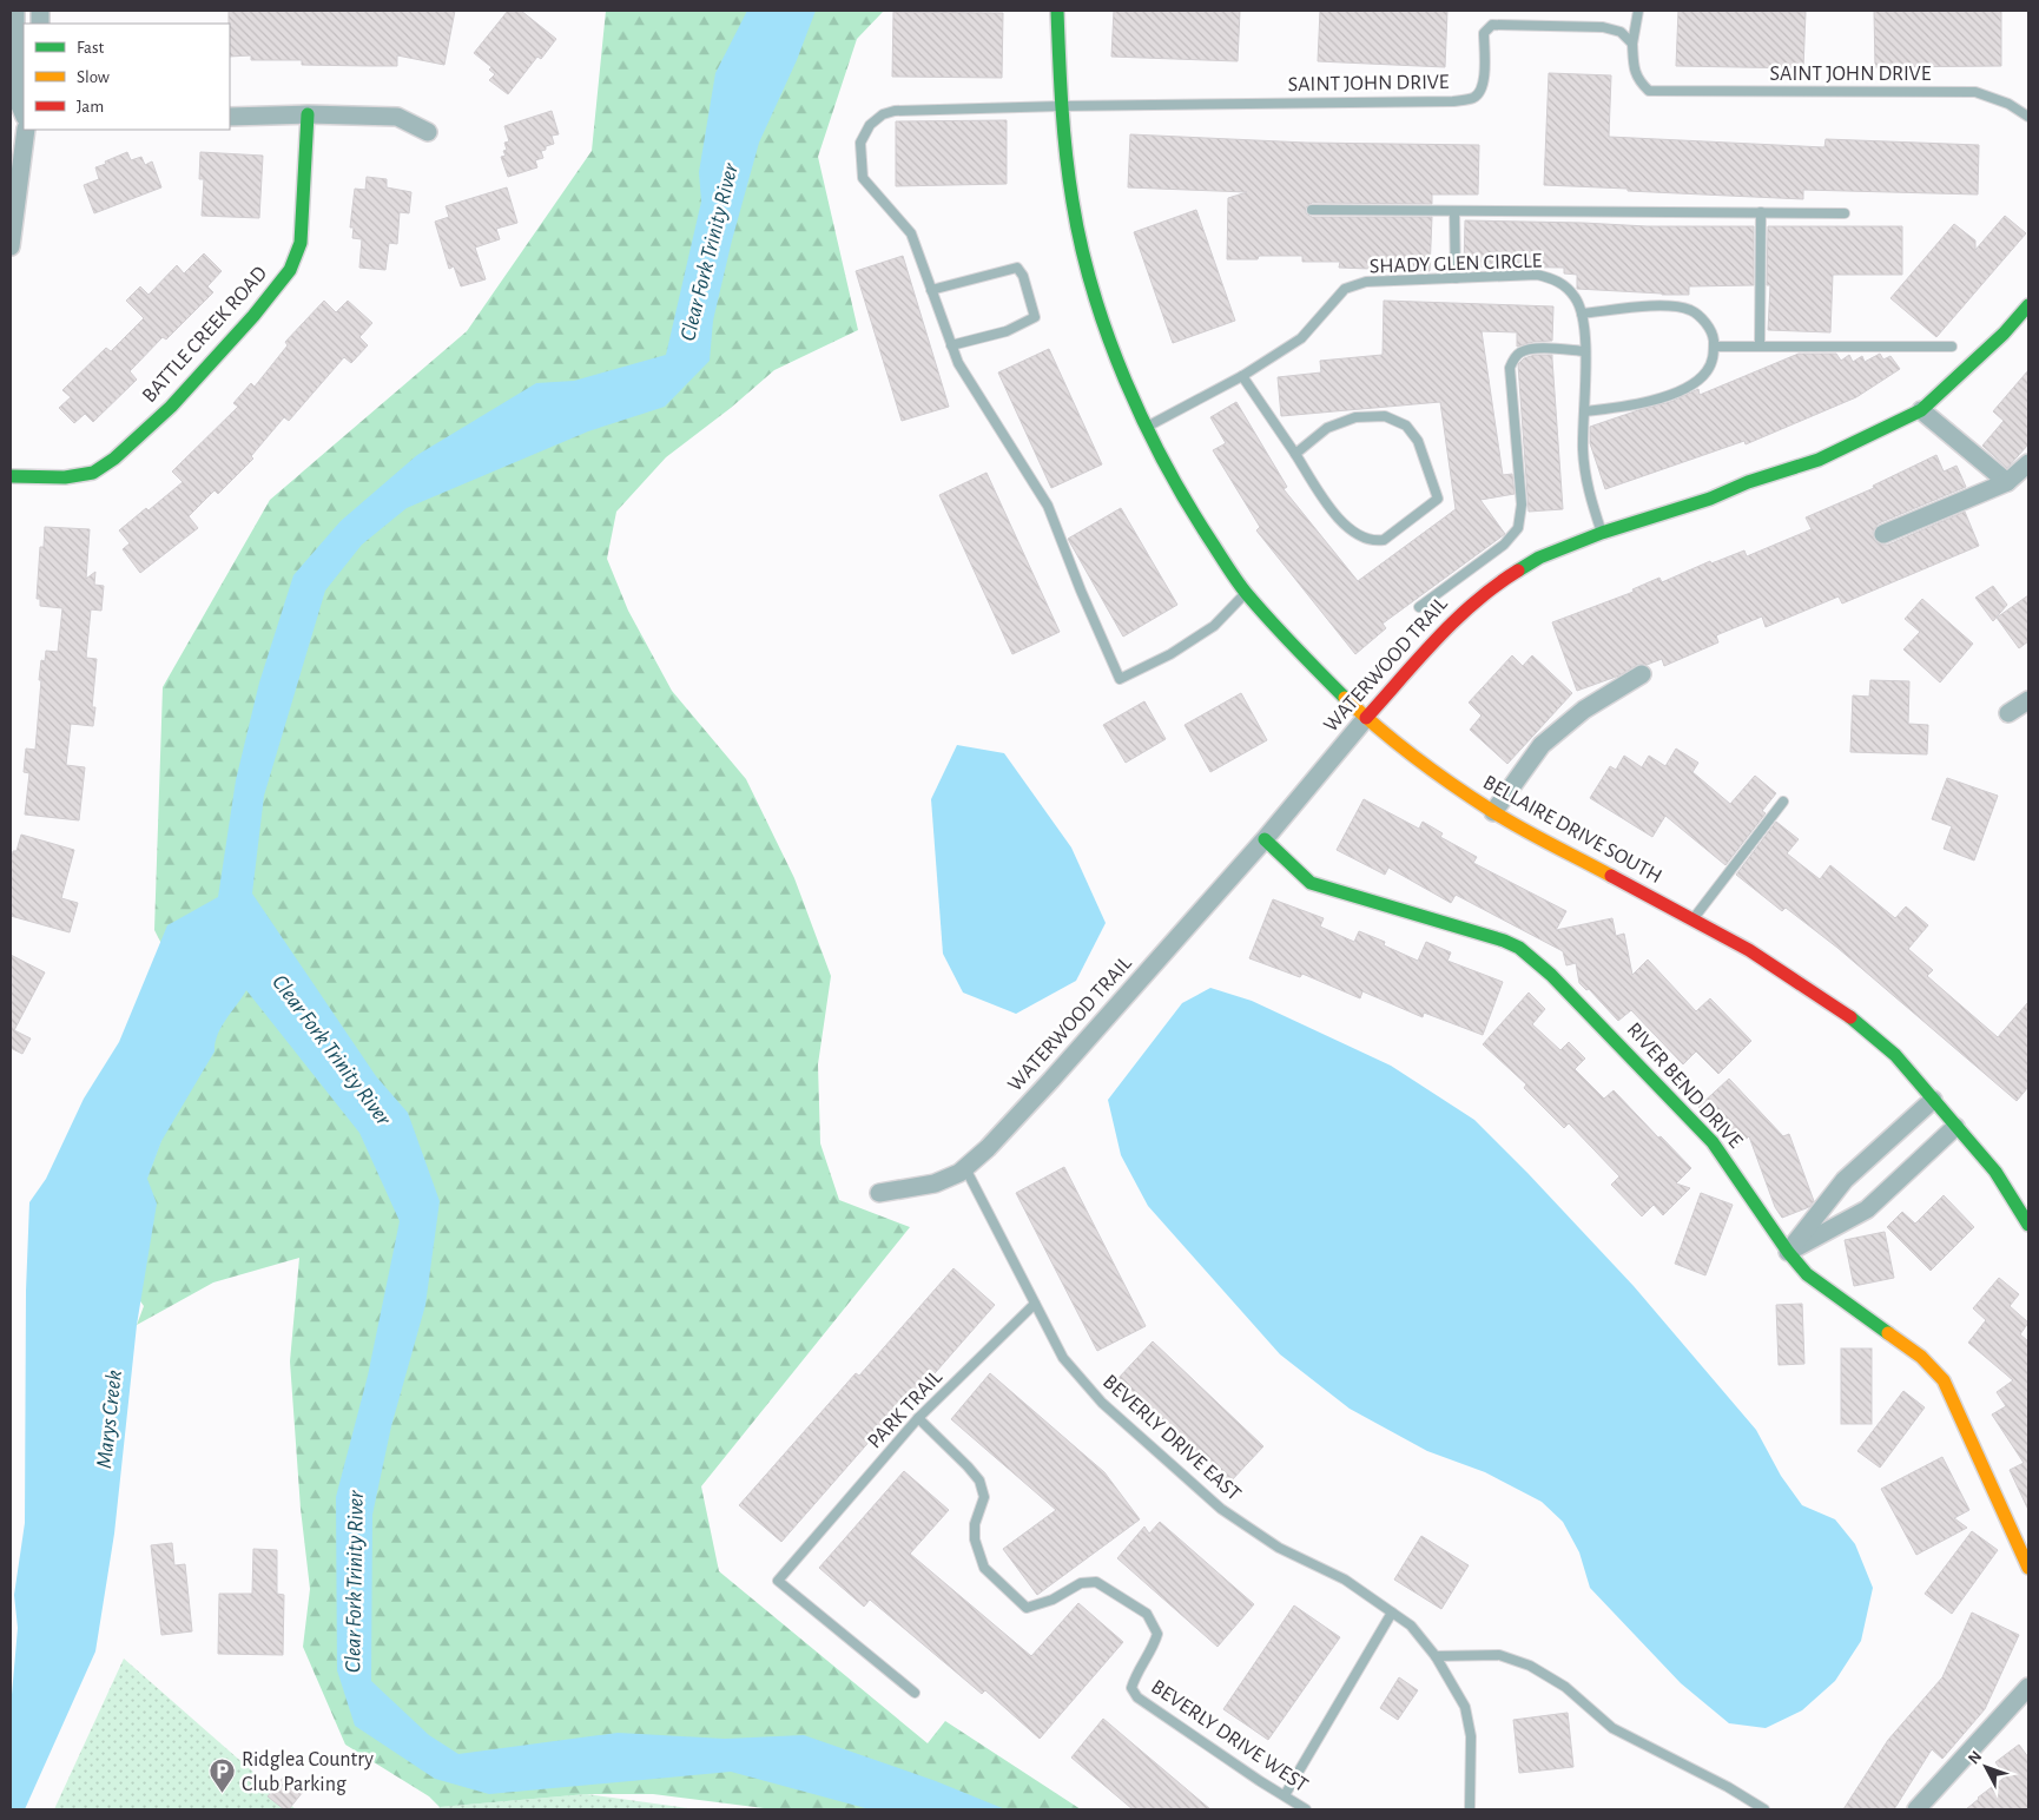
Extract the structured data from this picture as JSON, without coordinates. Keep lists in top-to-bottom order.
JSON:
{
  "streets": {
    "street": [
      "BATTLE CREEK ROAD",
      "WATERWOOD TRAIL",
      "BELLAIRE DRIVE SOUTH",
      "RIVER BEND DRIVE"
    ],
    "lane": [
      "SAINT JOHN DRIVE",
      "SHADY GLEN CIRCLE",
      "PARK TRAIL",
      "BEVERLY DRIVE EAST",
      "BEVERLY DRIVE WEST"
    ]
  },
  "crossings": [
    ["SAINT JOHN DRIVE", "BELLAIRE DRIVE SOUTH"],
    ["SHADY GLEN CIRCLE", "WATERWOOD TRAIL"],
    ["SHADY GLEN CIRCLE", "BELLAIRE DRIVE SOUTH"],
    ["WATERWOOD TRAIL", "BELLAIRE DRIVE SOUTH"],
    ["WATERWOOD TRAIL", "RIVER BEND DRIVE"],
    ["WATERWOOD TRAIL", "BEVERLY DRIVE EAST"],
    ["PARK TRAIL", "BEVERLY DRIVE EAST"],
    ["PARK TRAIL", "BEVERLY DRIVE WEST"]
  ],
  "water": ["Clear Fork Trinity River", "Marys Creek"],
  "places": {
    "parking": ["Ridglea Country Club Parking"]
  },
  "legend": ["Fast", "Slow", "Jam"],
  "north": "top left"
}
